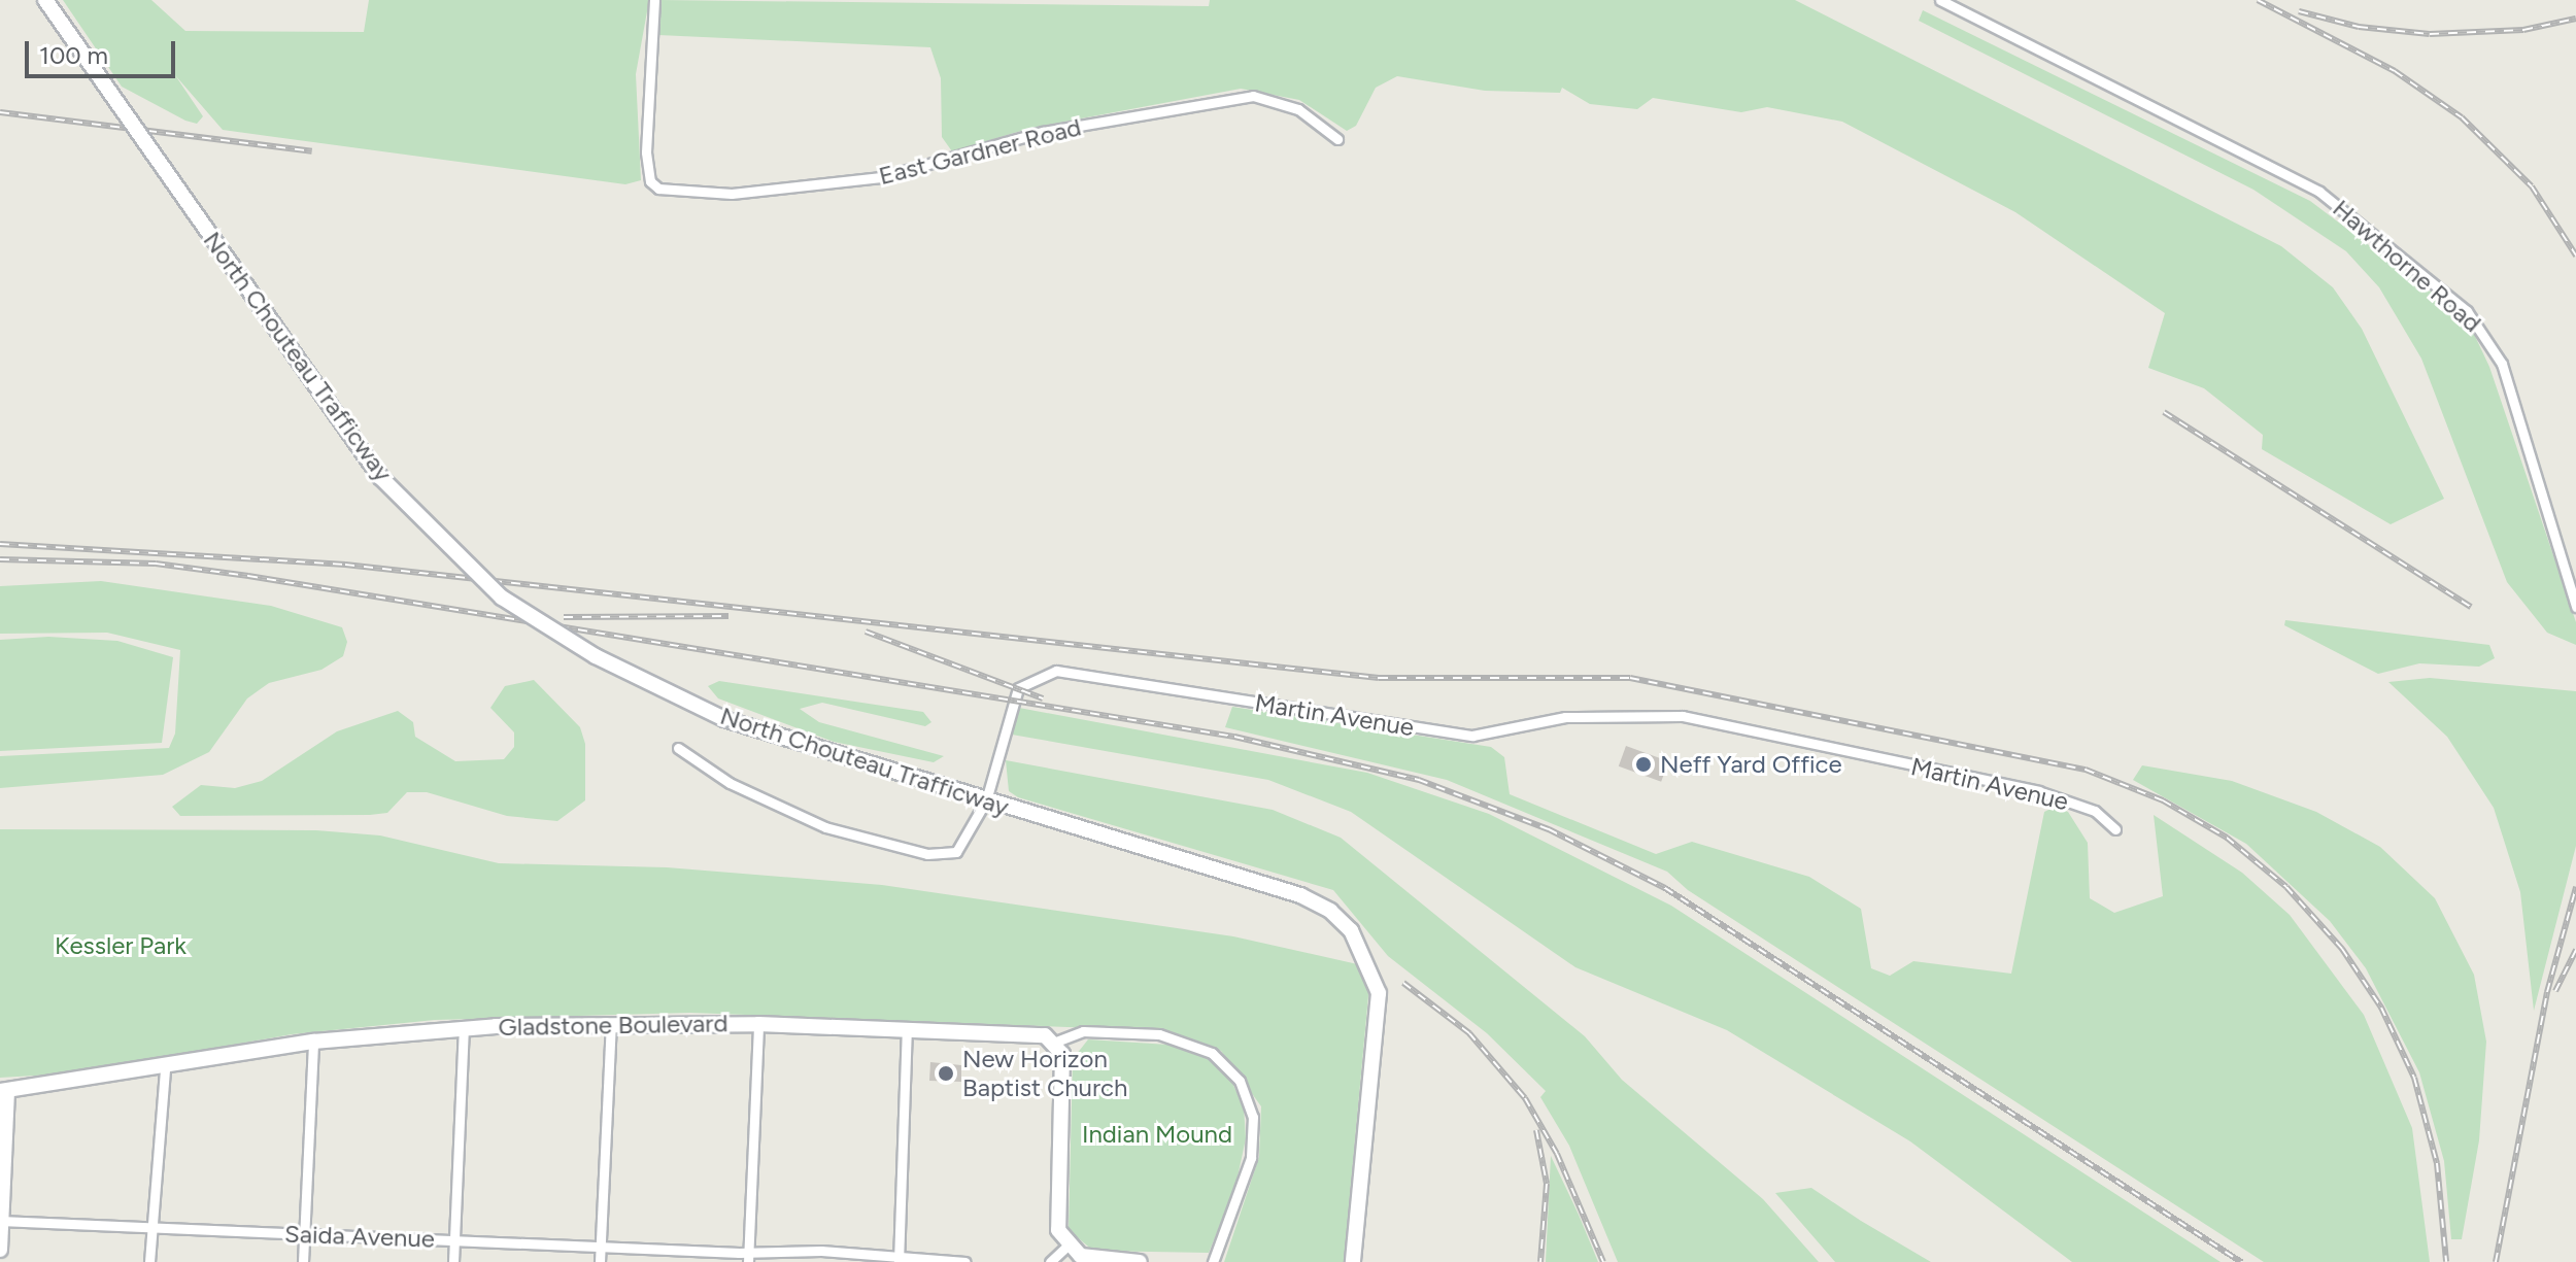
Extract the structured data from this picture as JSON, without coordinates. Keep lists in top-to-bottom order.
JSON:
{
  "streets": {
    "main road": ["North Chouteau Trafficway", "Gladstone Boulevard"],
    "street": [
      "East Gardner Road",
      "Hawthorne Road",
      "Martin Avenue",
      "Saida Avenue"
    ]
  },
  "crossings": [
    ["North Chouteau Trafficway", "Martin Avenue"]
  ],
  "parks": ["Kessler Park", "Indian Mound"],
  "places": ["Neff Yard Office", "New Horizon Baptist Church"],
  "scale_bar": "100 m"
}
